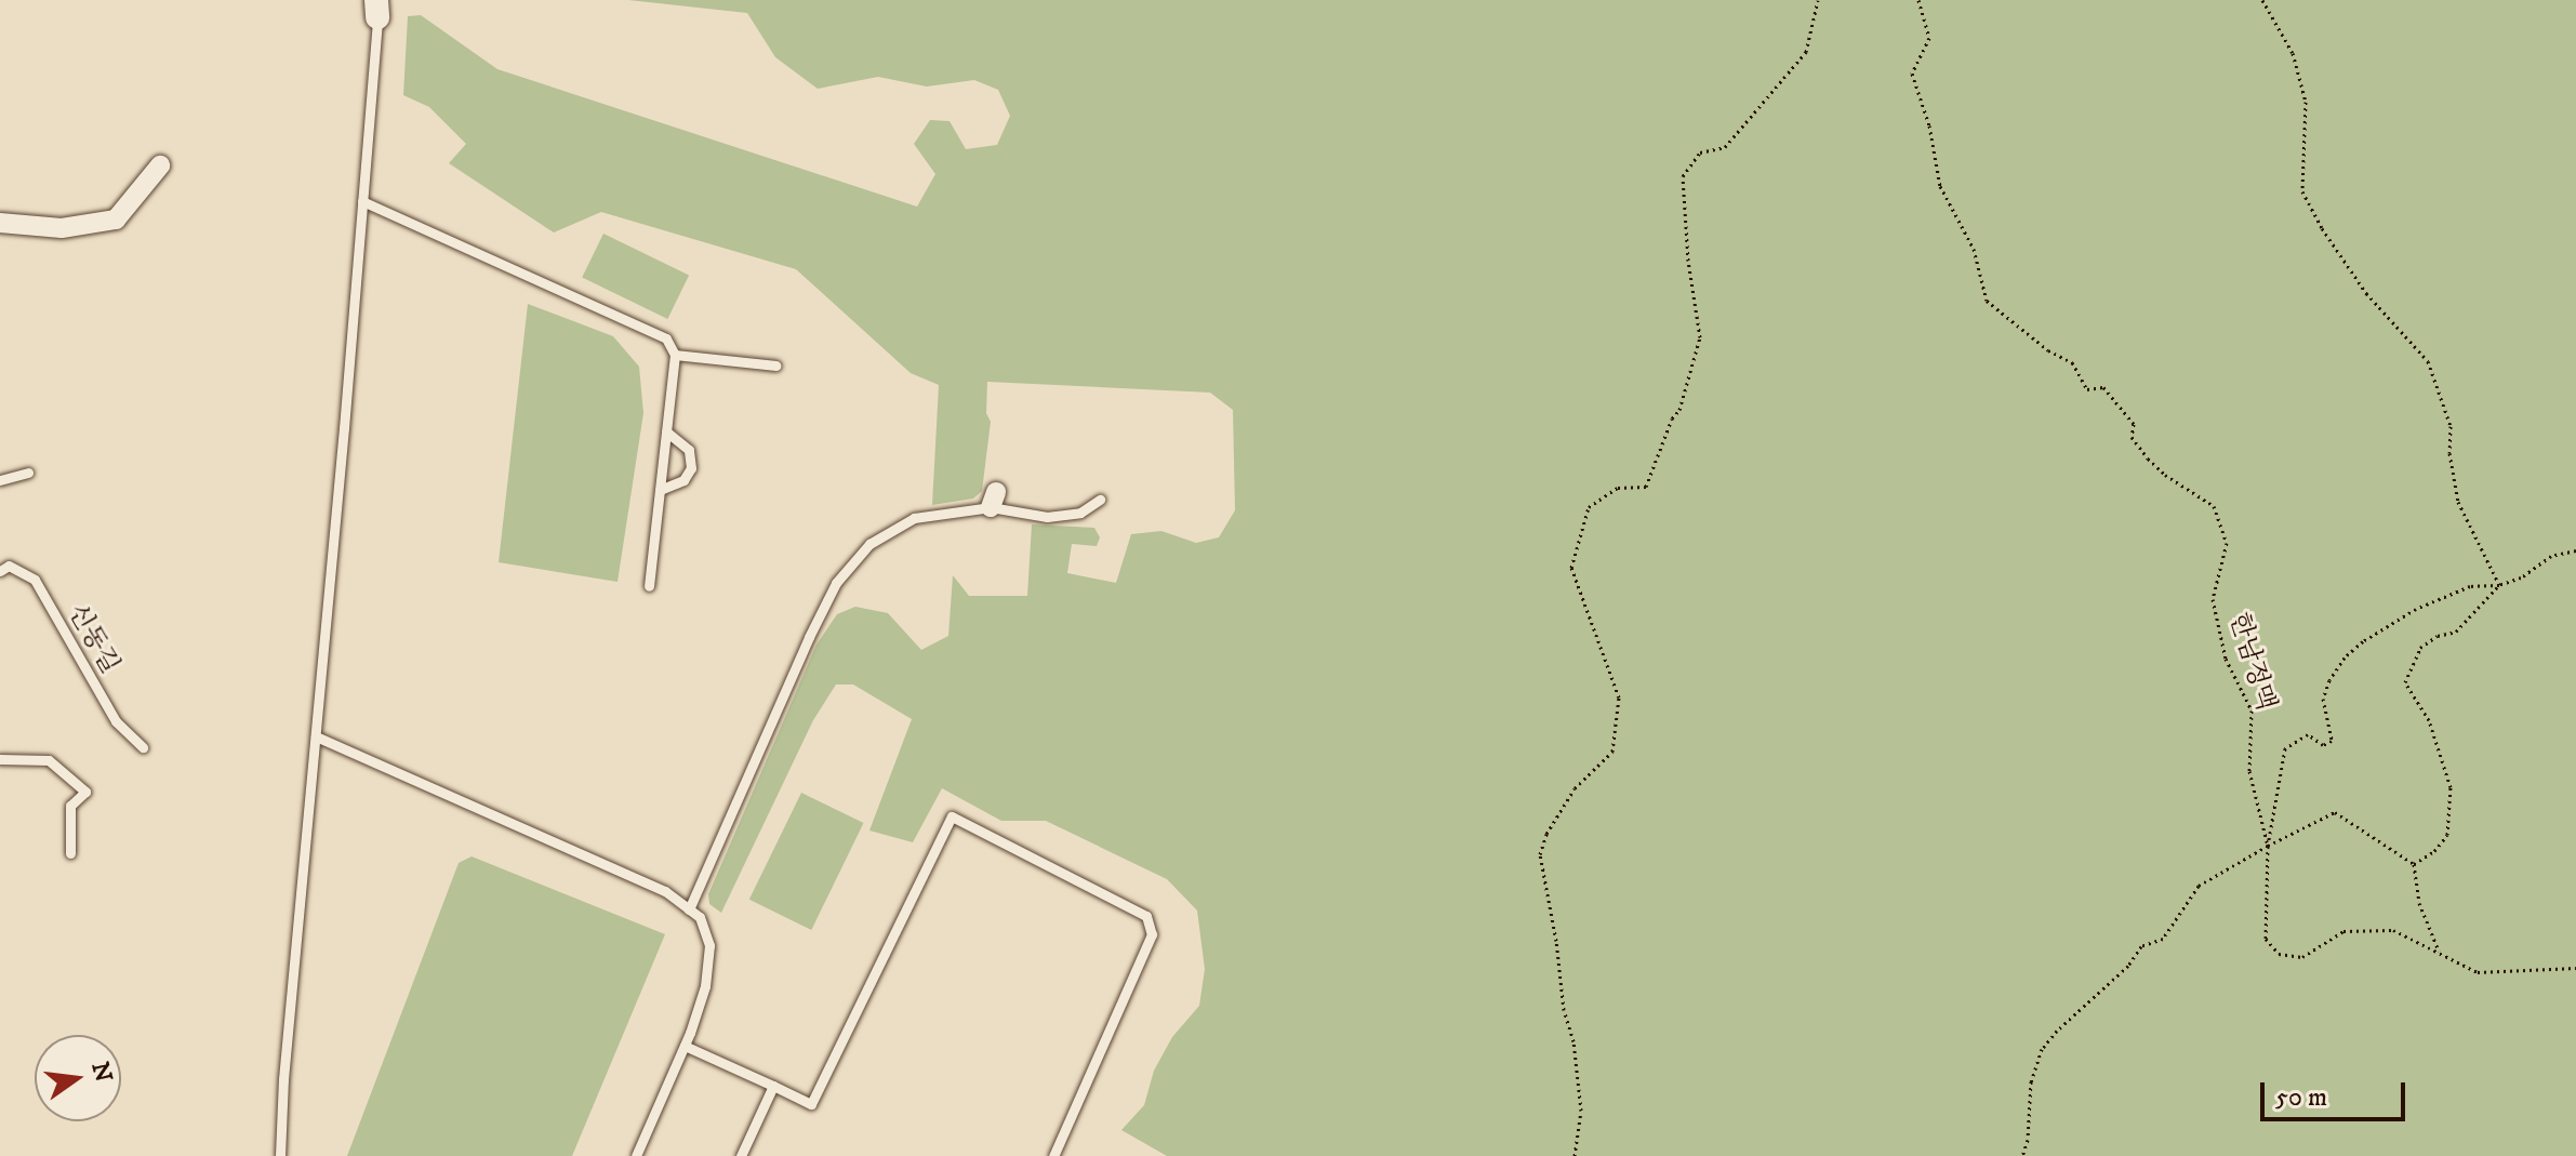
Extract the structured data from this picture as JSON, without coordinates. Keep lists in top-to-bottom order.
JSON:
{
  "streets": {
    "lane": ["신동길"],
    "path": ["한남정맥"]
  },
  "scale_bar": "50 m",
  "north": "right"
}
